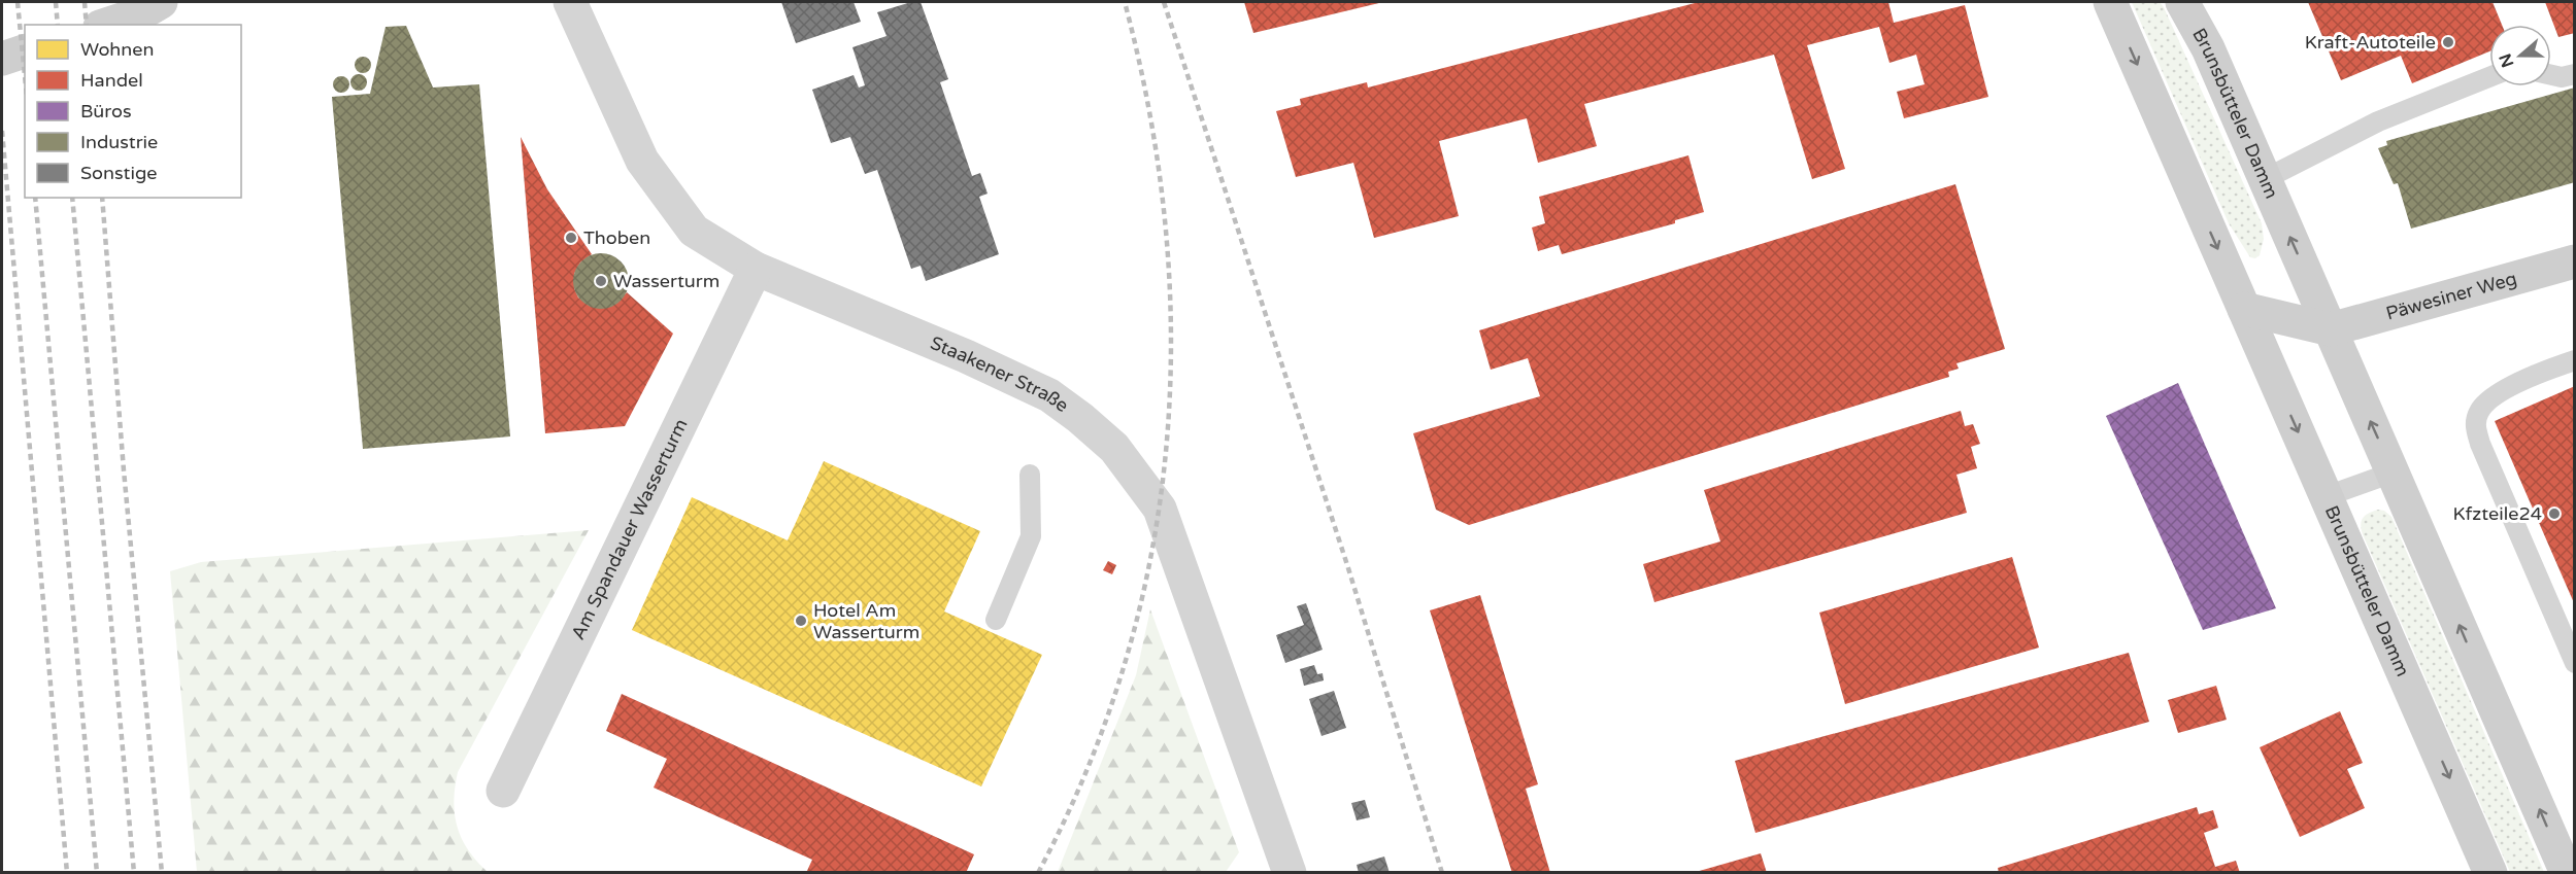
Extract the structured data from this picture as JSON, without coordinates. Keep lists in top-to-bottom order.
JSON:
{
  "streets": {
    "main road": ["Brunsbütteler Damm", "Päwesiner Weg"],
    "street": ["Staakener Straße", "Am Spandauer Wasserturm"]
  },
  "crossings": [
    ["Brunsbütteler Damm", "Päwesiner Weg"],
    ["Staakener Straße", "Am Spandauer Wasserturm"]
  ],
  "places": [
    "Kraft-Autoteile",
    "Thoben",
    "Wasserturm",
    "Kfzteile24",
    "Hotel Am Wasserturm"
  ],
  "legend": [
    "Wohnen",
    "Handel",
    "Büros",
    "Industrie",
    "Sonstige"
  ],
  "north": "left"
}
